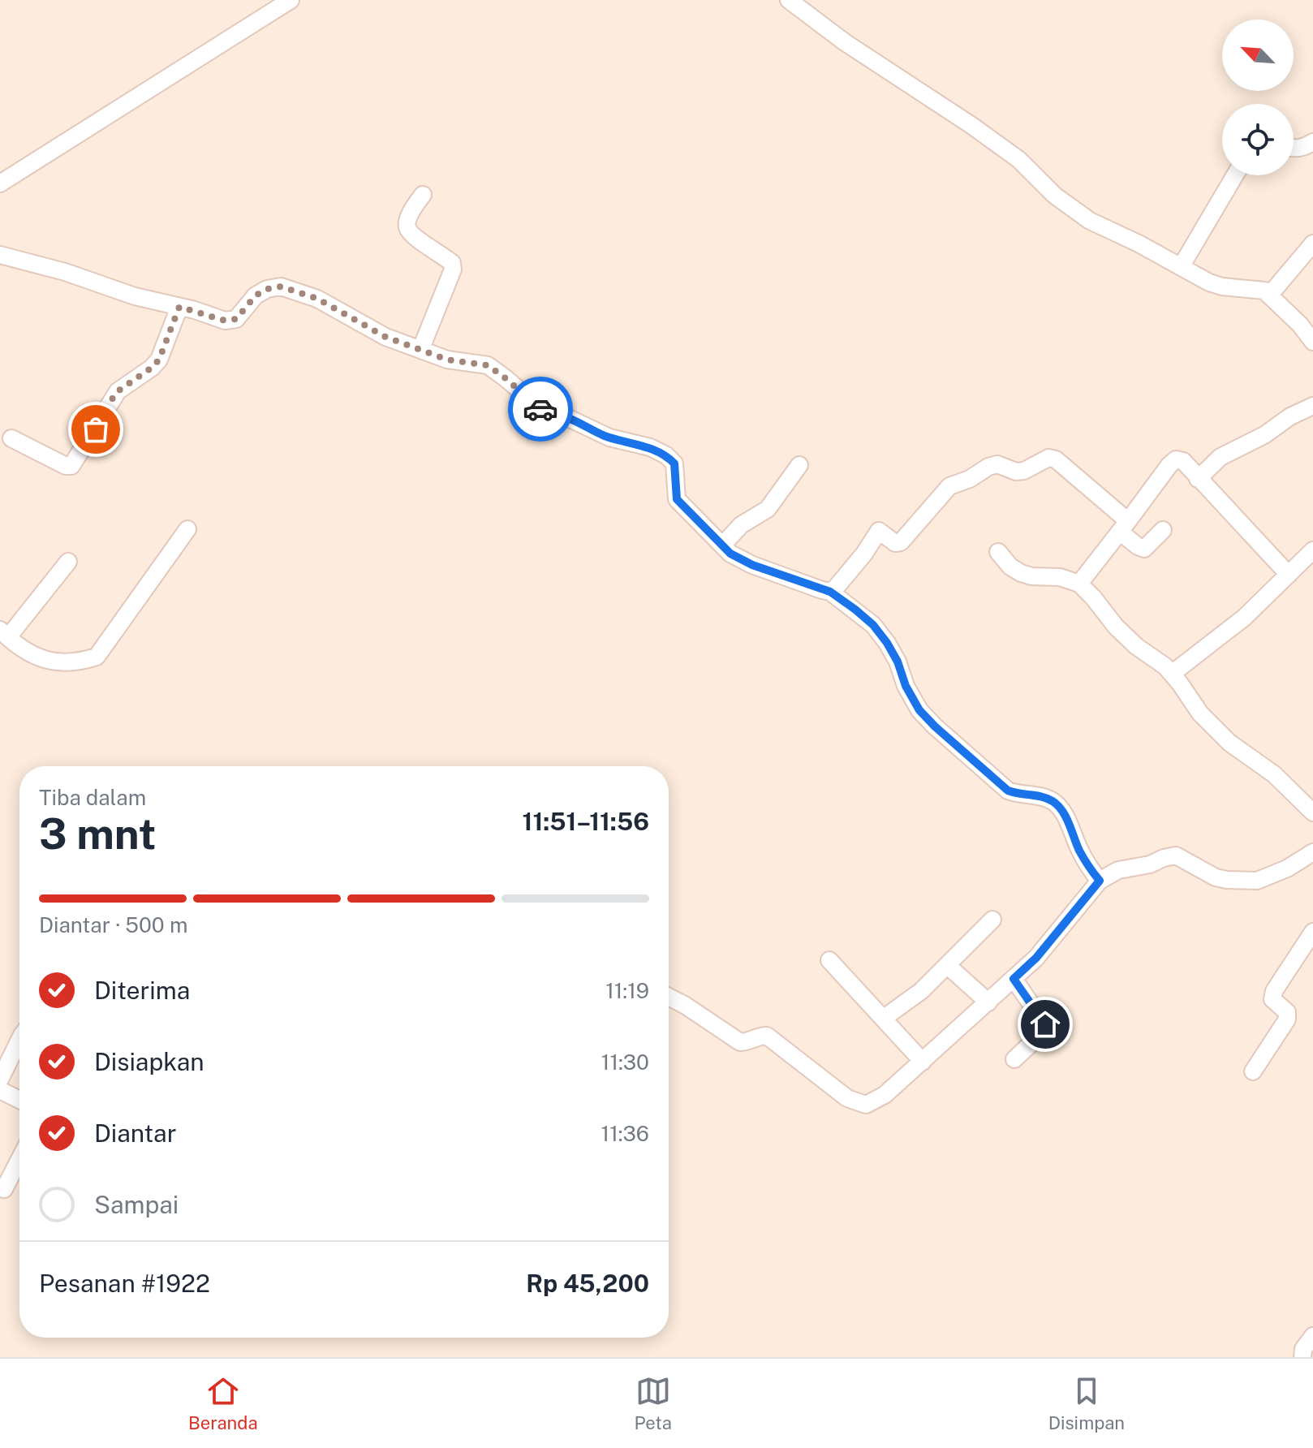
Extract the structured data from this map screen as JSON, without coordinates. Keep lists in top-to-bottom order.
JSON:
{
  "north": "top left",
  "page": {
    "heading": ["3 mnt", "Tiba dalam", "11:51–11:56"],
    "panel": ["Pesanan #1922", "Rp 45,200"],
    "bar": "Diantar · 500 m",
    "list": [
      ["Diterima", "11:19"],
      ["Disiapkan", "11:30"],
      ["Diantar", "11:36"],
      "Sampai"
    ],
    "tabs": ["Beranda", "Peta", "Disimpan"]
  }
}
